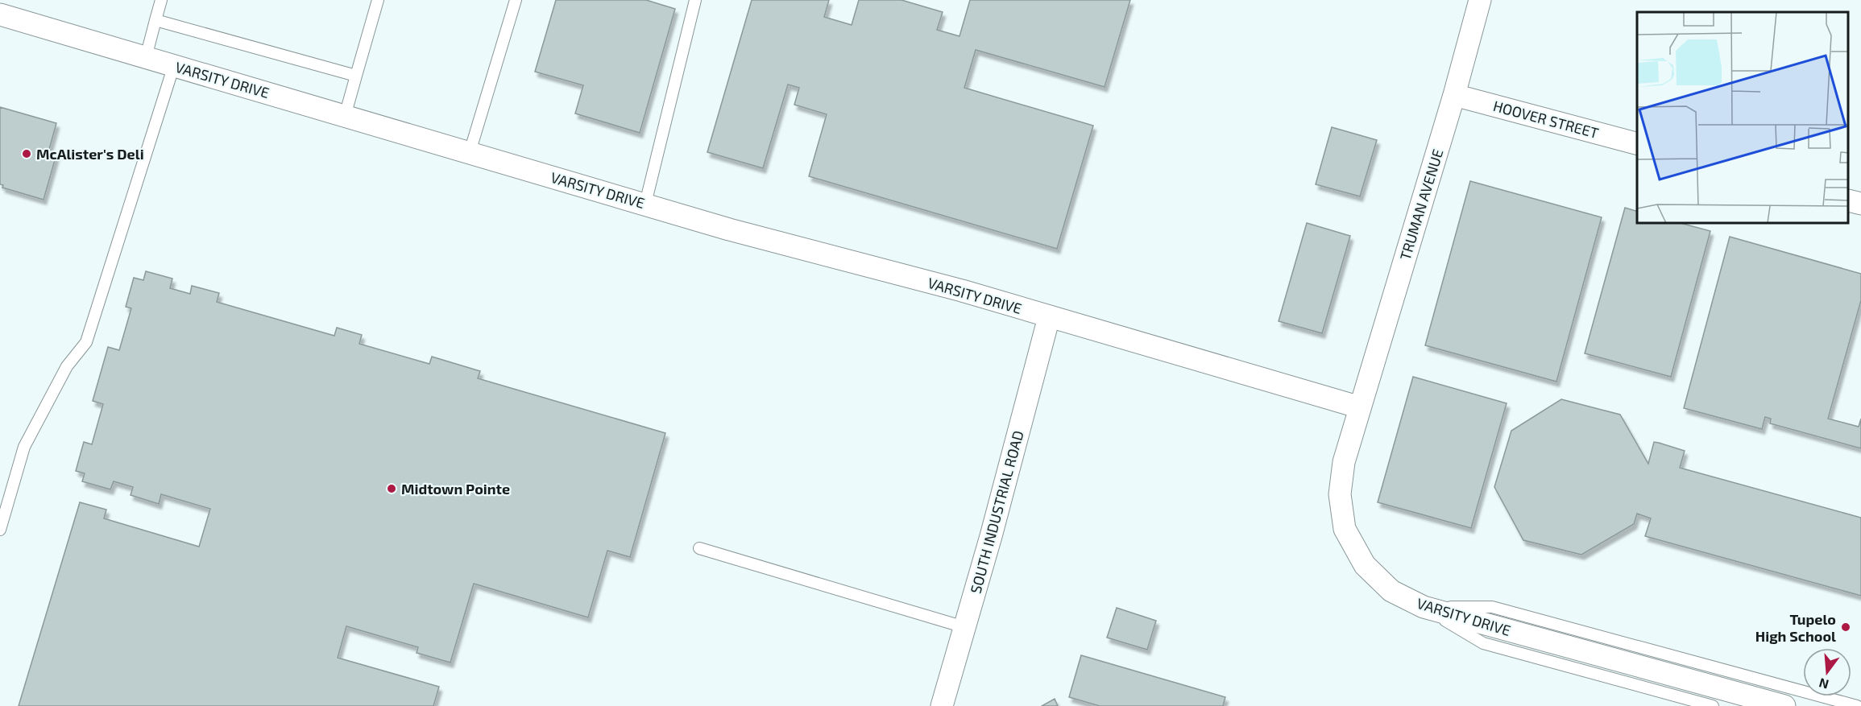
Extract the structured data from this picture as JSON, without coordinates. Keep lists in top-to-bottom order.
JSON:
{
  "streets": {
    "street": [
      "VARSITY DRIVE",
      "HOOVER STREET",
      "TRUMAN AVENUE",
      "SOUTH INDUSTRIAL ROAD"
    ]
  },
  "crossings": [
    ["VARSITY DRIVE", "TRUMAN AVENUE"],
    ["VARSITY DRIVE", "SOUTH INDUSTRIAL ROAD"],
    ["HOOVER STREET", "TRUMAN AVENUE"]
  ],
  "places": ["McAlister's Deli", "Midtown Pointe", "Tupelo High School"],
  "north": "bottom"
}
